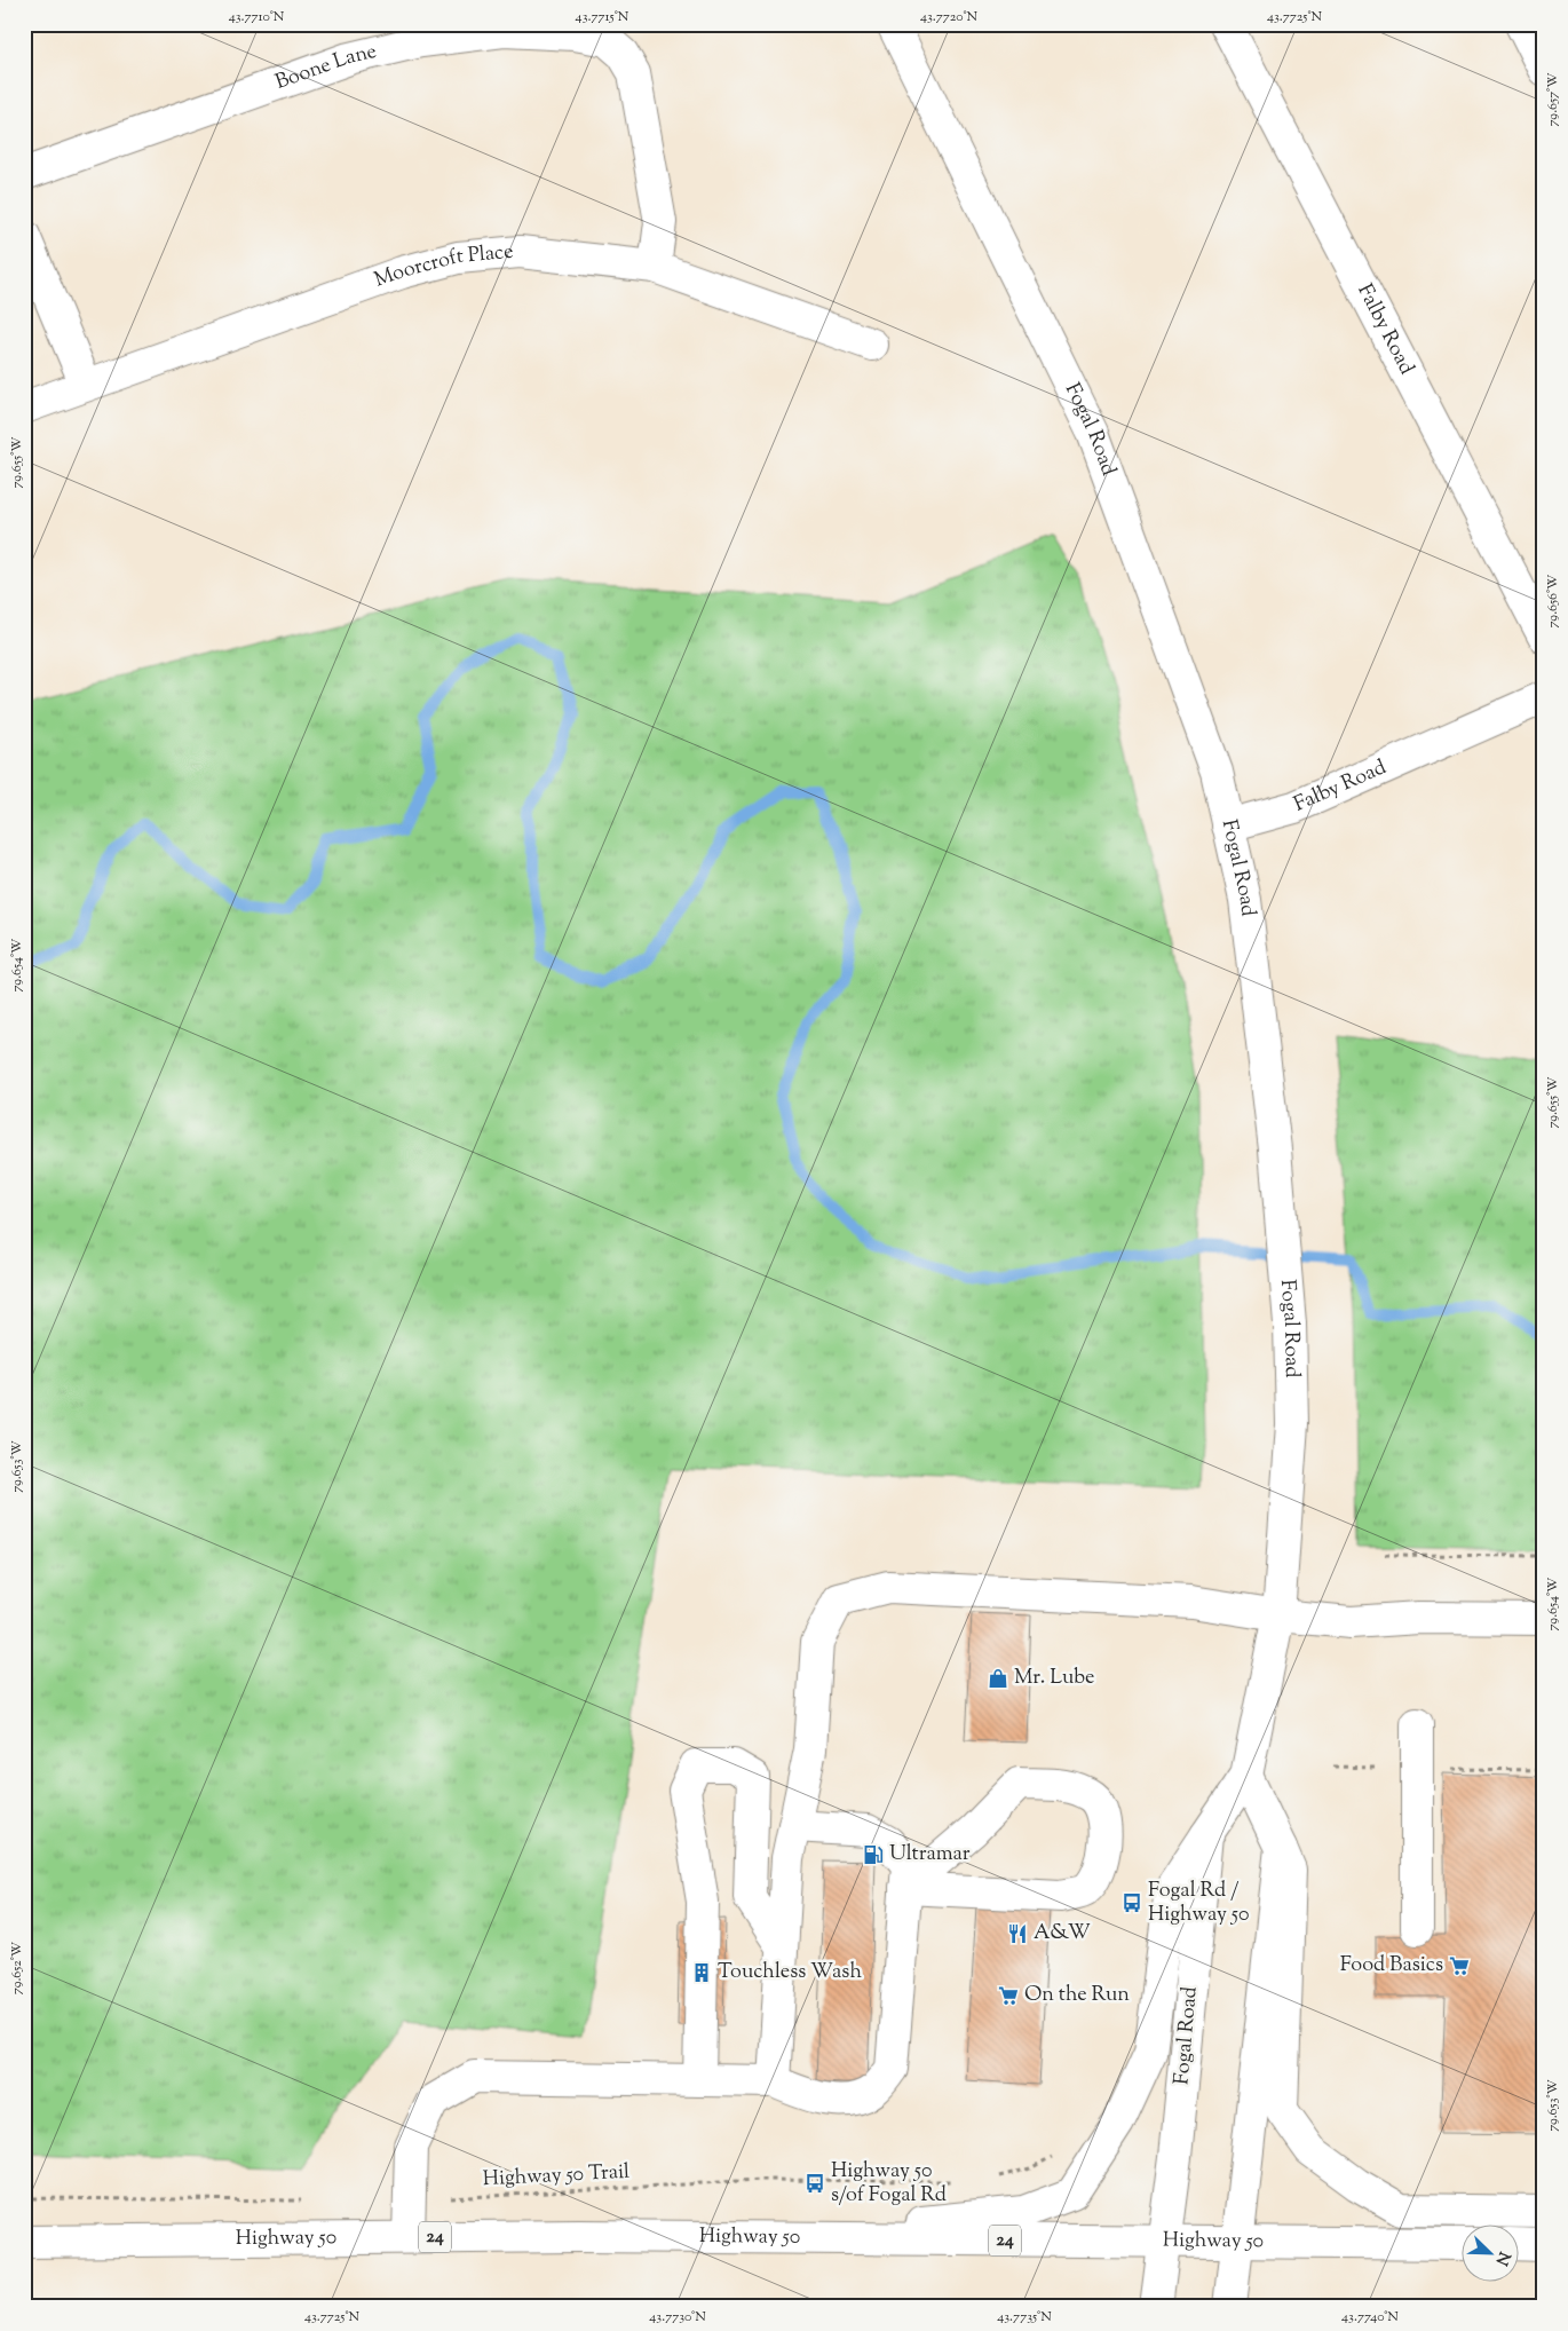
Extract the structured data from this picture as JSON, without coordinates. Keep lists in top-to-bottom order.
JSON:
{
  "streets": {
    "street": [
      "Boone Lane",
      "Moorcroft Place",
      "Falby Road",
      "Fogal Road",
      "24",
      "Highway 50"
    ],
    "path": ["Highway 50 Trail"]
  },
  "crossings": [
    ["Boone Lane", "Moorcroft Place"],
    ["Falby Road", "Fogal Road"],
    ["Fogal Road", "Highway 50"]
  ],
  "places": {
    "shop": ["Mr. Lube"],
    "fuel station": ["Ultramar"],
    "bus stop": ["Fogal Rd / Highway 50", "Highway 50 s/of Fogal Rd"],
    "restaurant": ["A&W"],
    "supermarket": ["Food Basics", "On the Run"],
    "building": ["Touchless Wash"]
  },
  "north": "bottom right",
  "coordinates": [
    "43.7710°N",
    "43.7715°N",
    "43.7720°N",
    "43.7725°N",
    "79.657°W",
    "79.655°W",
    "79.656°W",
    "79.654°W",
    "79.653°W",
    "79.652°W",
    "43.7730°N",
    "43.7735°N",
    "43.7740°N"
  ]
}
